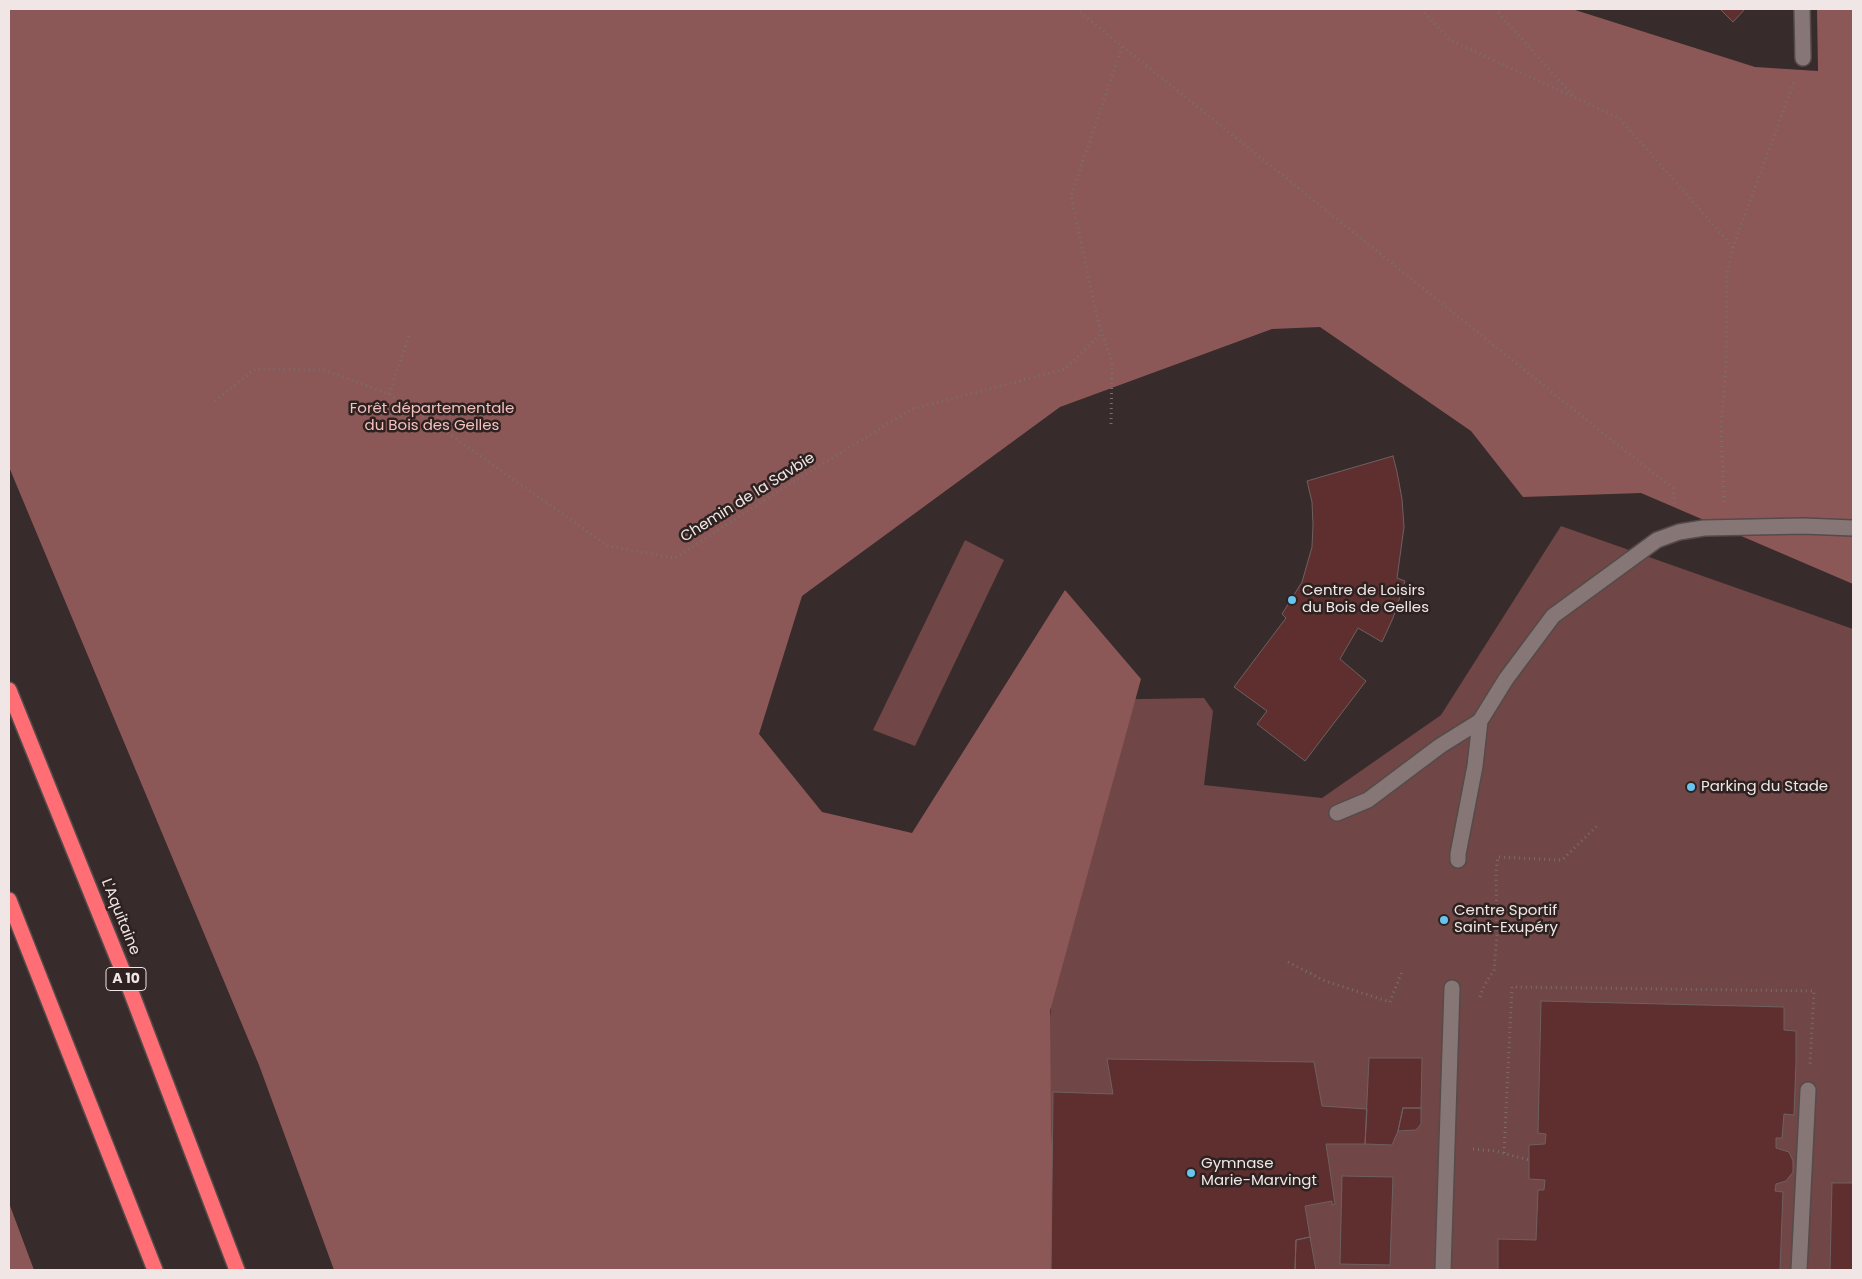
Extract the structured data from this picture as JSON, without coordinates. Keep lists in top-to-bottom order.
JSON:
{
  "streets": {
    "highway": ["L'Aquitaine", "A 10"],
    "path": ["Chemin de la Savbie"]
  },
  "parks": ["Forêt départementale du Bois des Gelles"],
  "places": [
    "Centre de Loisirs du Bois de Gelles",
    "Parking du Stade",
    "Centre Sportif Saint-Exupéry",
    "Gymnase Marie-Marvingt"
  ]
}
